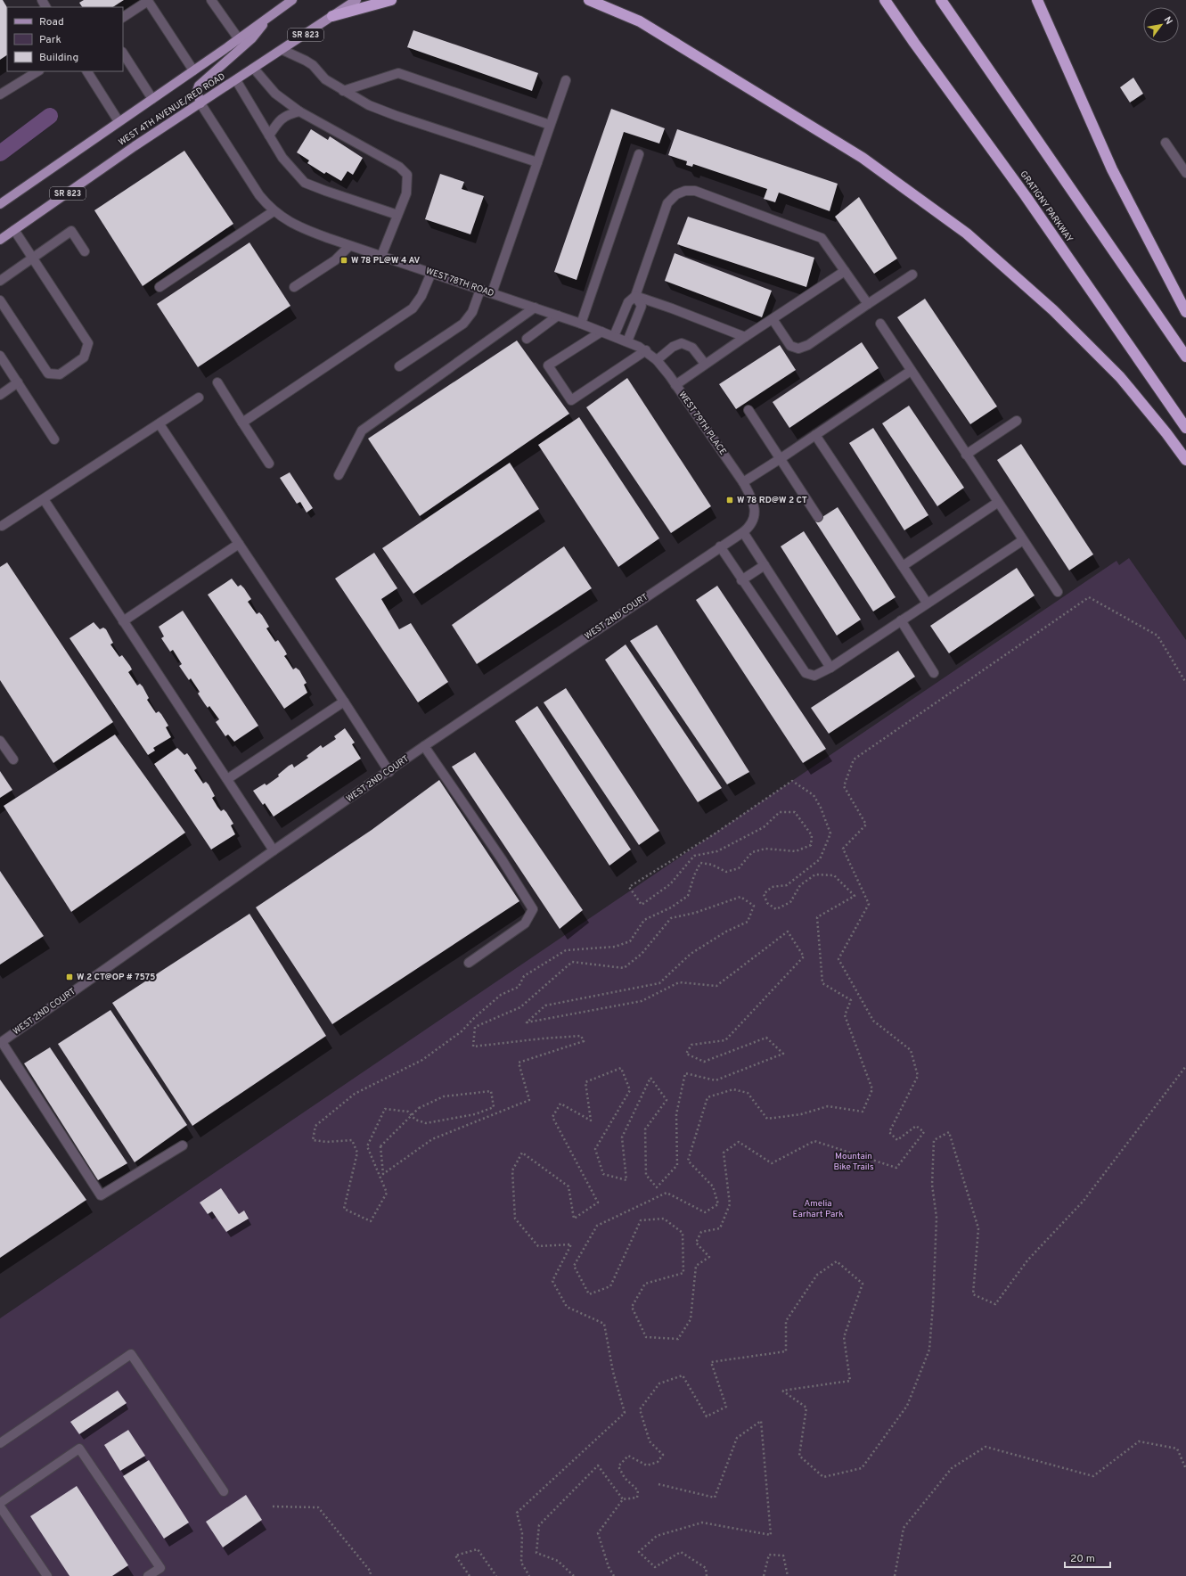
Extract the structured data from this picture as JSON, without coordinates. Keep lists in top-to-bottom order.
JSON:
{
  "streets": {
    "highway": ["GRATIGNY PARKWAY"],
    "main road": ["SR 823", "WEST 4TH AVENUE/RED ROAD"],
    "street": ["WEST 78TH ROAD", "WEST 79TH PLACE", "WEST 2ND COURT"]
  },
  "crossings": [
    ["WEST 4TH AVENUE/RED ROAD", "WEST 78TH ROAD"],
    ["WEST 78TH ROAD", "WEST 79TH PLACE"],
    ["WEST 79TH PLACE", "WEST 2ND COURT"]
  ],
  "parks": ["Mountain Bike Trails", "Amelia Earhart Park"],
  "places": {
    "transit": ["W 78 PL@W 4 AV", "W 78 RD@W 2 CT", "W 2 CT@OP # 7575"]
  },
  "legend": ["Road", "Park", "Building"],
  "scale_bar": "20 m",
  "north": "top right"
}
